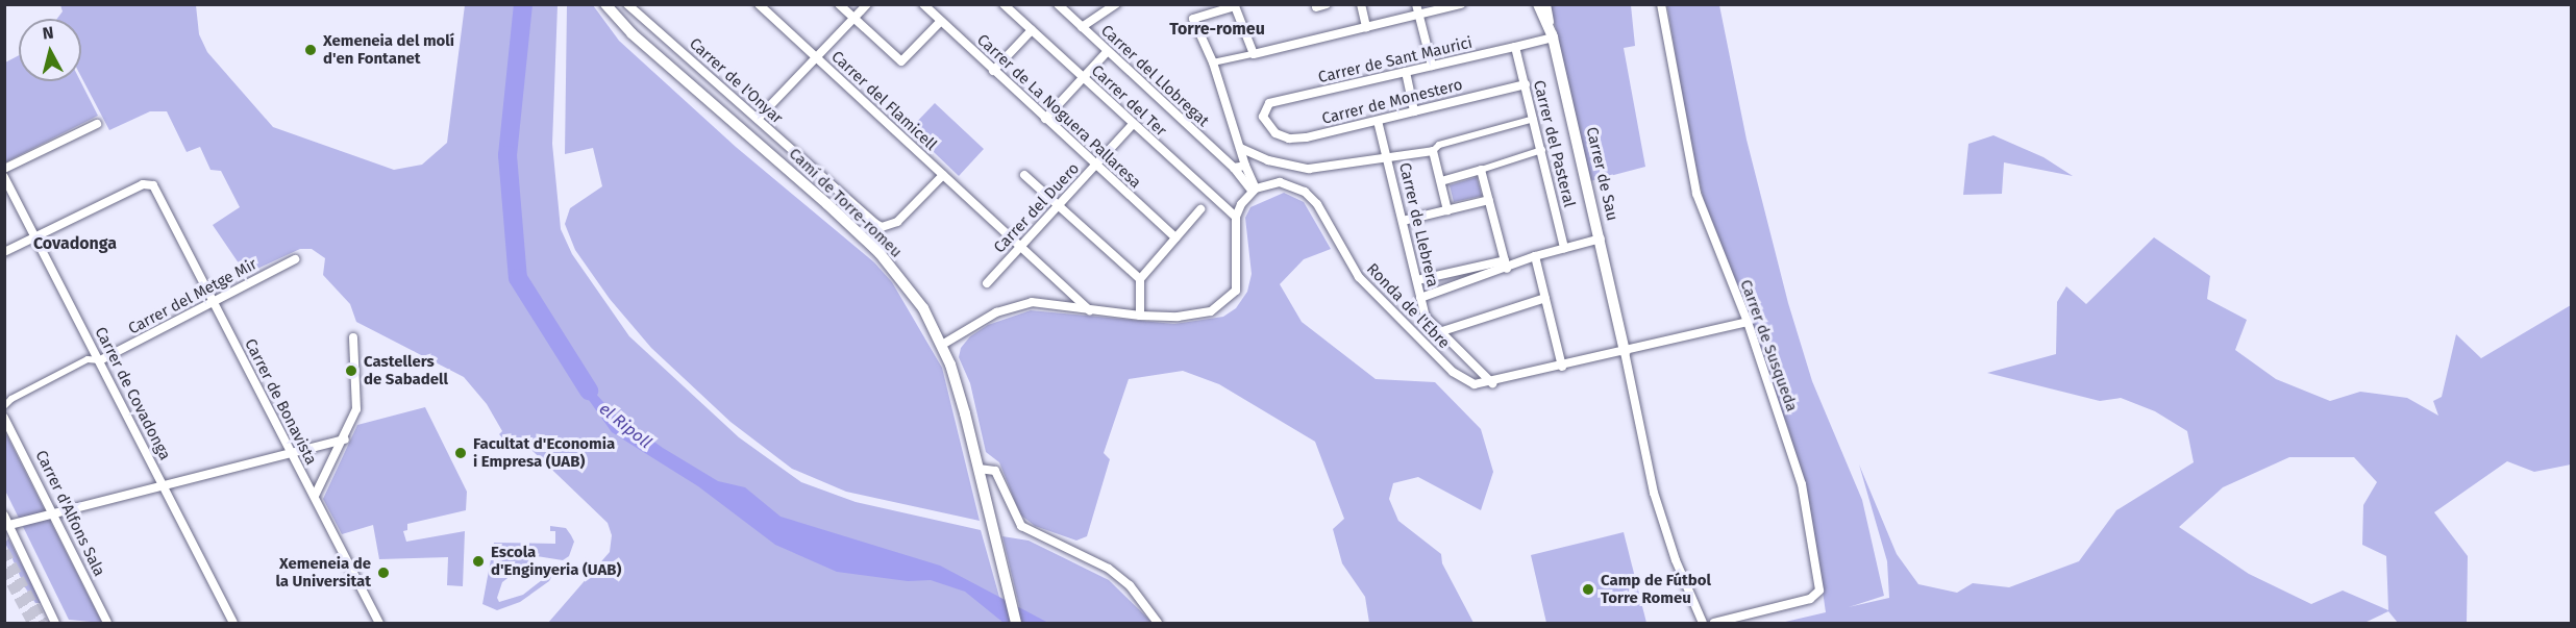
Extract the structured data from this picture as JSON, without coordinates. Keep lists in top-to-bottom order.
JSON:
{
  "streets": {
    "street": [
      "Carrer de Sant Maurici",
      "Carrer del Llobregat",
      "Carrer de l'Onyar",
      "Carrer del Flamicell",
      "Carrer del Ter",
      "Carrer de Monestero",
      "Carrer de La Noguera Pallaresa",
      "Carrer del Pasteral",
      "Carrer de Sau",
      "Camí de Torre-romeu",
      "Carrer del Duero",
      "Carrer de Llebrera",
      "Carrer del Metge Mir",
      "Ronda de l'Ebre",
      "Carrer de Susqueda",
      "Carrer de Covadonga",
      "Carrer de Bonavista",
      "Carrer d'Alfons Sala"
    ]
  },
  "crossings": [
    ["Carrer de Sant Maurici", "Carrer de Monestero"],
    ["Carrer de Sant Maurici", "Carrer del Pasteral"],
    ["Carrer de Sant Maurici", "Carrer de Sau"],
    ["Carrer del Llobregat", "Ronda de l'Ebre"],
    ["Carrer de l'Onyar", "Carrer del Flamicell"],
    ["Carrer del Flamicell", "Carrer del Duero"],
    ["Carrer del Ter", "Carrer del Duero"],
    ["Carrer de Monestero", "Carrer del Pasteral"],
    ["Carrer de Monestero", "Carrer de Llebrera"],
    ["Carrer de La Noguera Pallaresa", "Carrer del Duero"],
    ["Carrer de Sau", "Ronda de l'Ebre"],
    ["Carrer de Llebrera", "Ronda de l'Ebre"],
    ["Carrer del Metge Mir", "Carrer de Covadonga"],
    ["Carrer del Metge Mir", "Carrer de Bonavista"],
    ["Ronda de l'Ebre", "Carrer de Susqueda"],
    ["Carrer de Covadonga", "Carrer de Bonavista"]
  ],
  "districts": ["Torre-romeu", "Covadonga"],
  "water": ["el Ripoll"],
  "places": [
    "Xemeneia del molí d'en Fontanet",
    "Castellers de Sabadell",
    "Facultat d'Economia i Empresa (UAB)",
    "Escola d'Enginyeria (UAB)",
    "Xemeneia de la Universitat",
    "Camp de Fútbol Torre Romeu"
  ],
  "north": "top"
}
